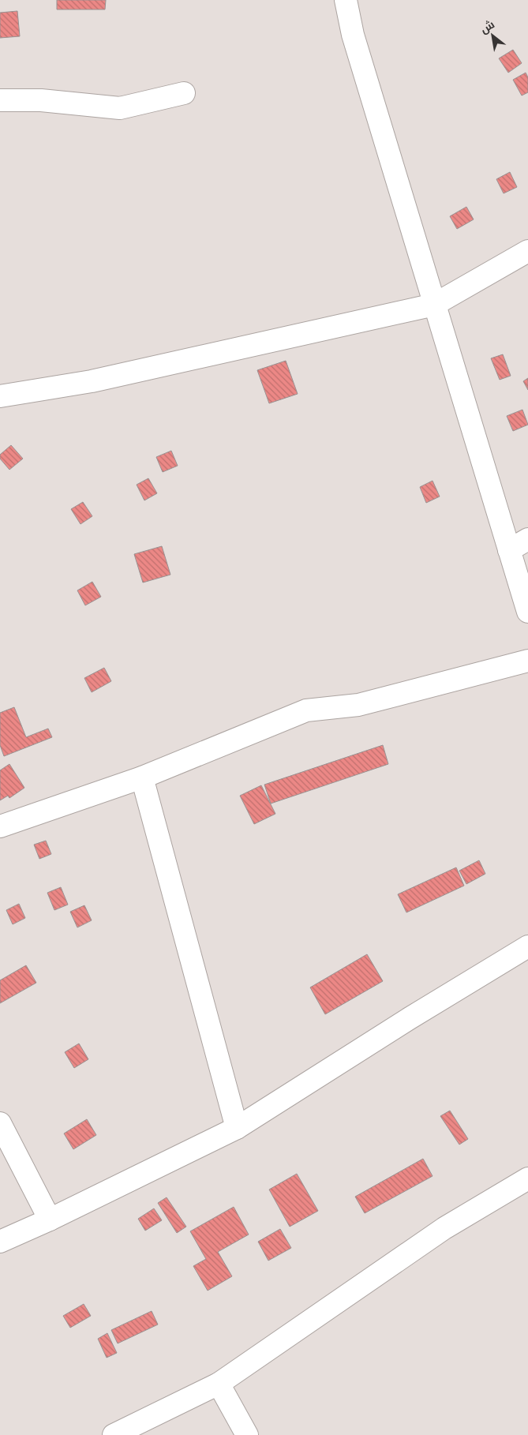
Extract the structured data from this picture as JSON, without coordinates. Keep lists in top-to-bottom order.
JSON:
{
  "north": "top left"
}
